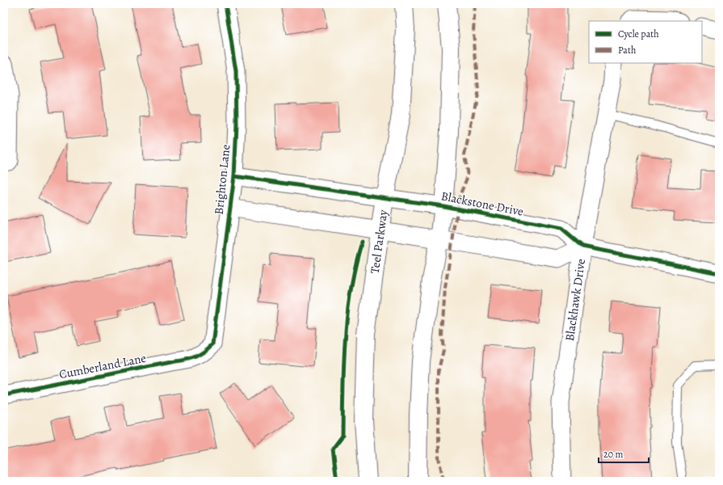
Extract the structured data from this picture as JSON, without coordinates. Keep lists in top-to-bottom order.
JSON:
{
  "streets": {
    "main road": ["Teel Parkway"],
    "street": [
      "Brighton Lane",
      "Blackstone Drive",
      "Blackhawk Drive",
      "Cumberland Lane"
    ]
  },
  "crossings": [
    ["Brighton Lane", "Blackstone Drive"],
    ["Brighton Lane", "Cumberland Lane"],
    ["Blackstone Drive", "Teel Parkway"],
    ["Blackstone Drive", "Blackhawk Drive"]
  ],
  "legend": ["Cycle path", "Path"],
  "scale_bar": "20 m"
}
